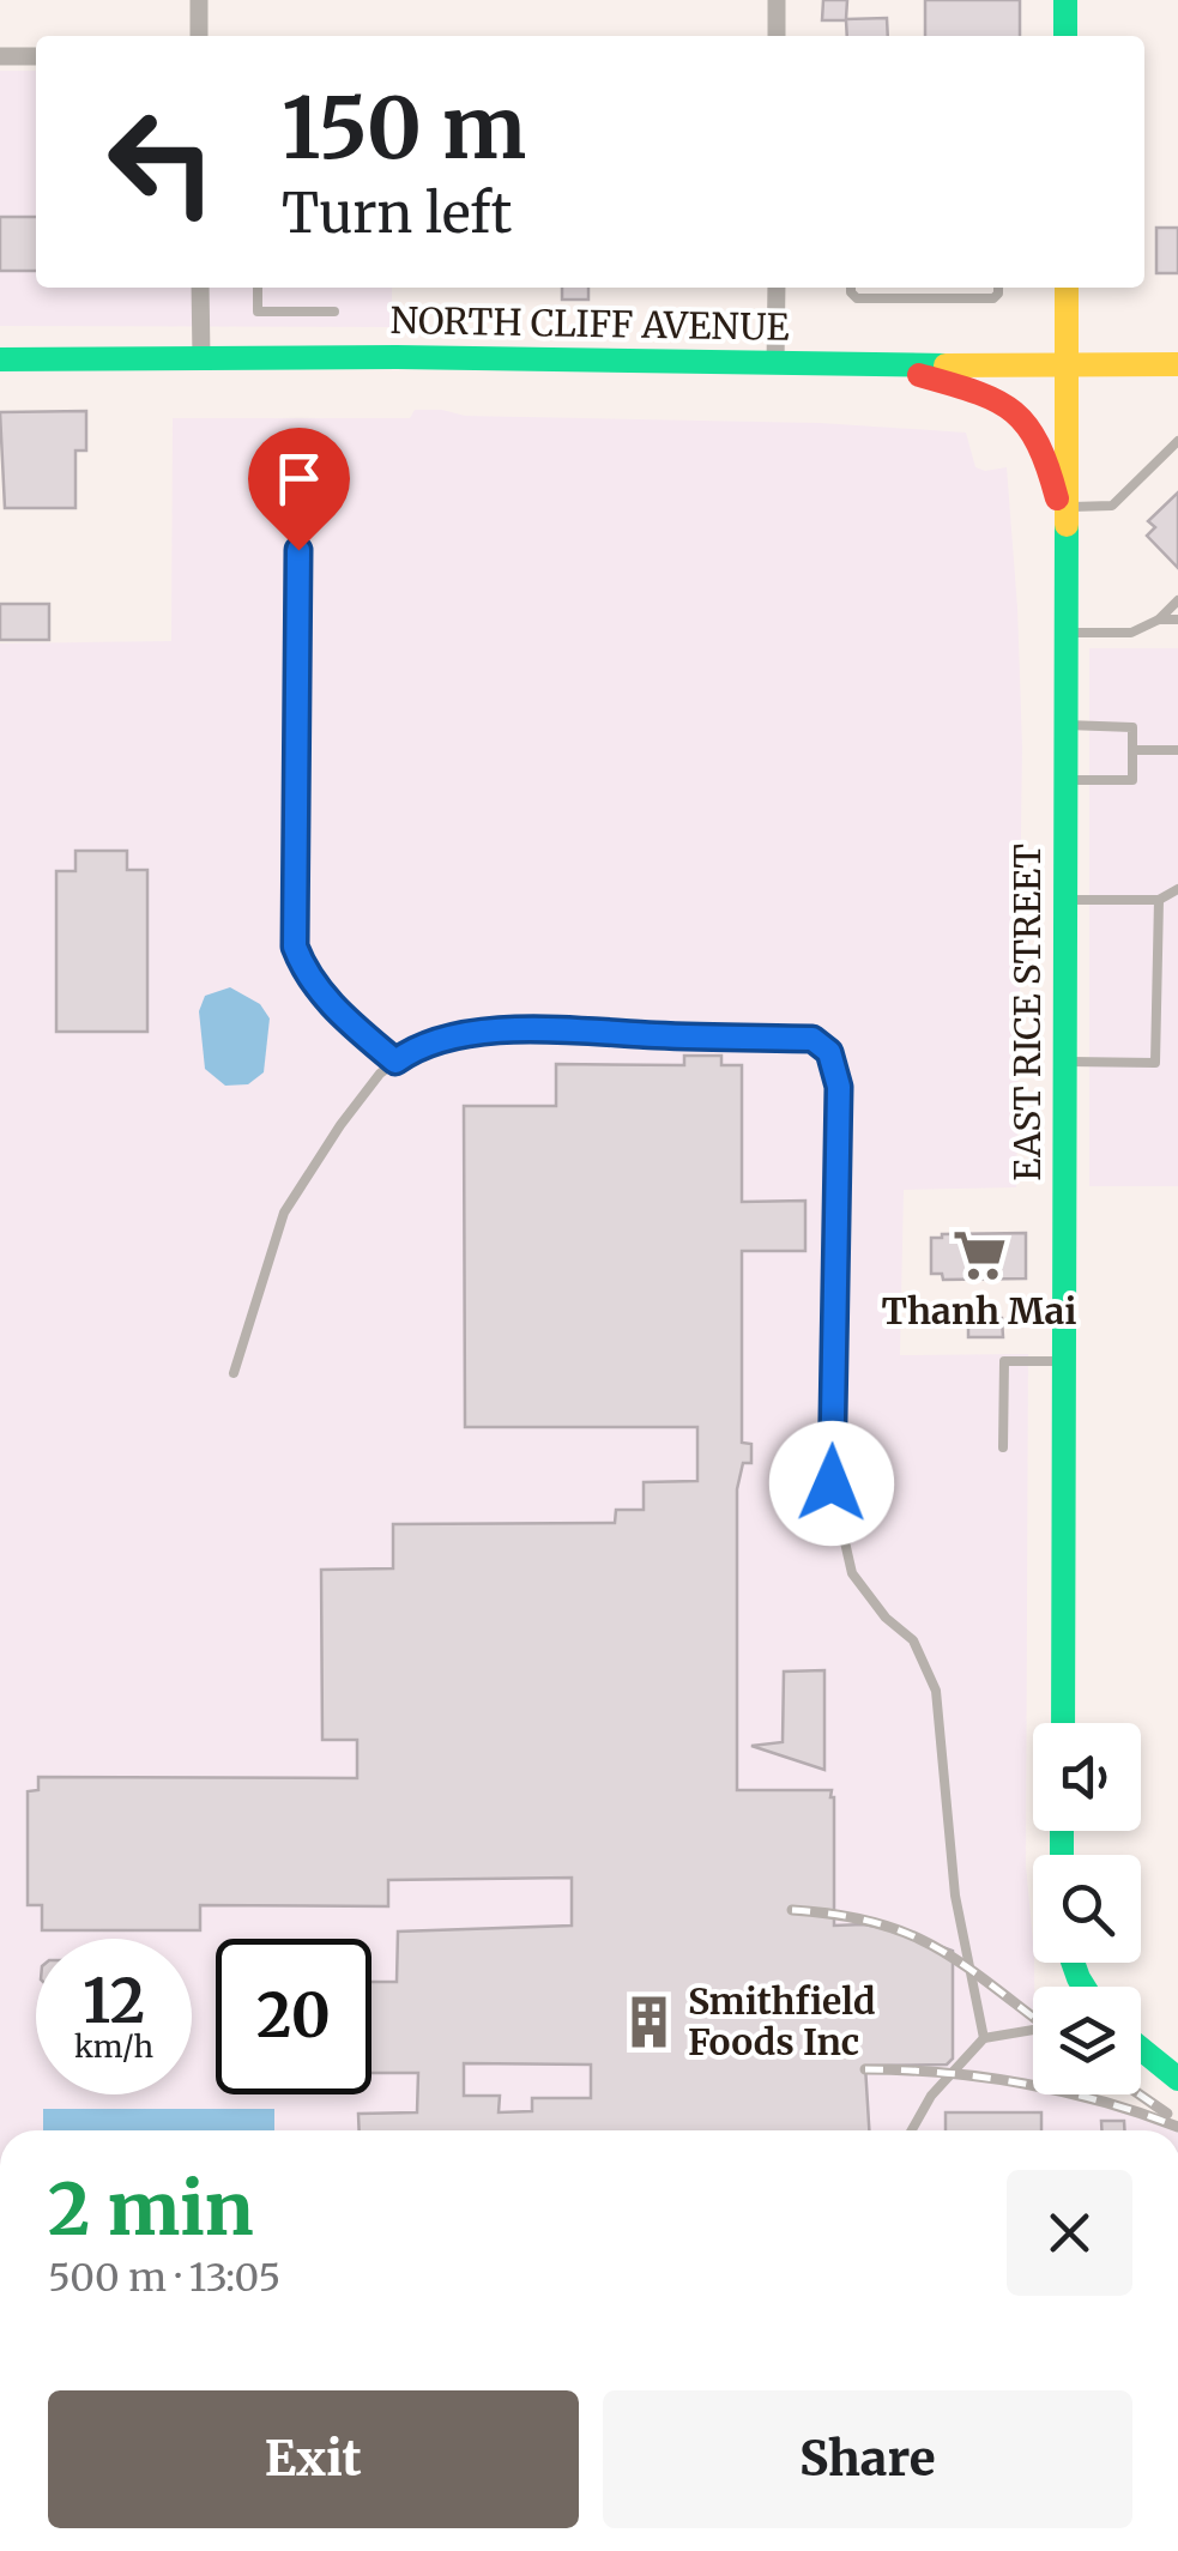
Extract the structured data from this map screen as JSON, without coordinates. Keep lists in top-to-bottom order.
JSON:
{
  "streets": {
    "street": ["NORTH CLIFF AVENUE", "EAST RICE STREET"]
  },
  "crossings": [
    ["NORTH CLIFF AVENUE", "EAST RICE STREET"]
  ],
  "places": {
    "supermarket": ["Thanh Mai"],
    "building": ["Smithfield Foods Inc"]
  },
  "page": {
    "turn": ["150 m", "Turn left"],
    "speed": "12 km/h",
    "limit": "20",
    "heading": ["2 min", "500 m · 13:05"],
    "buttons": ["Exit", "Share"]
  }
}
